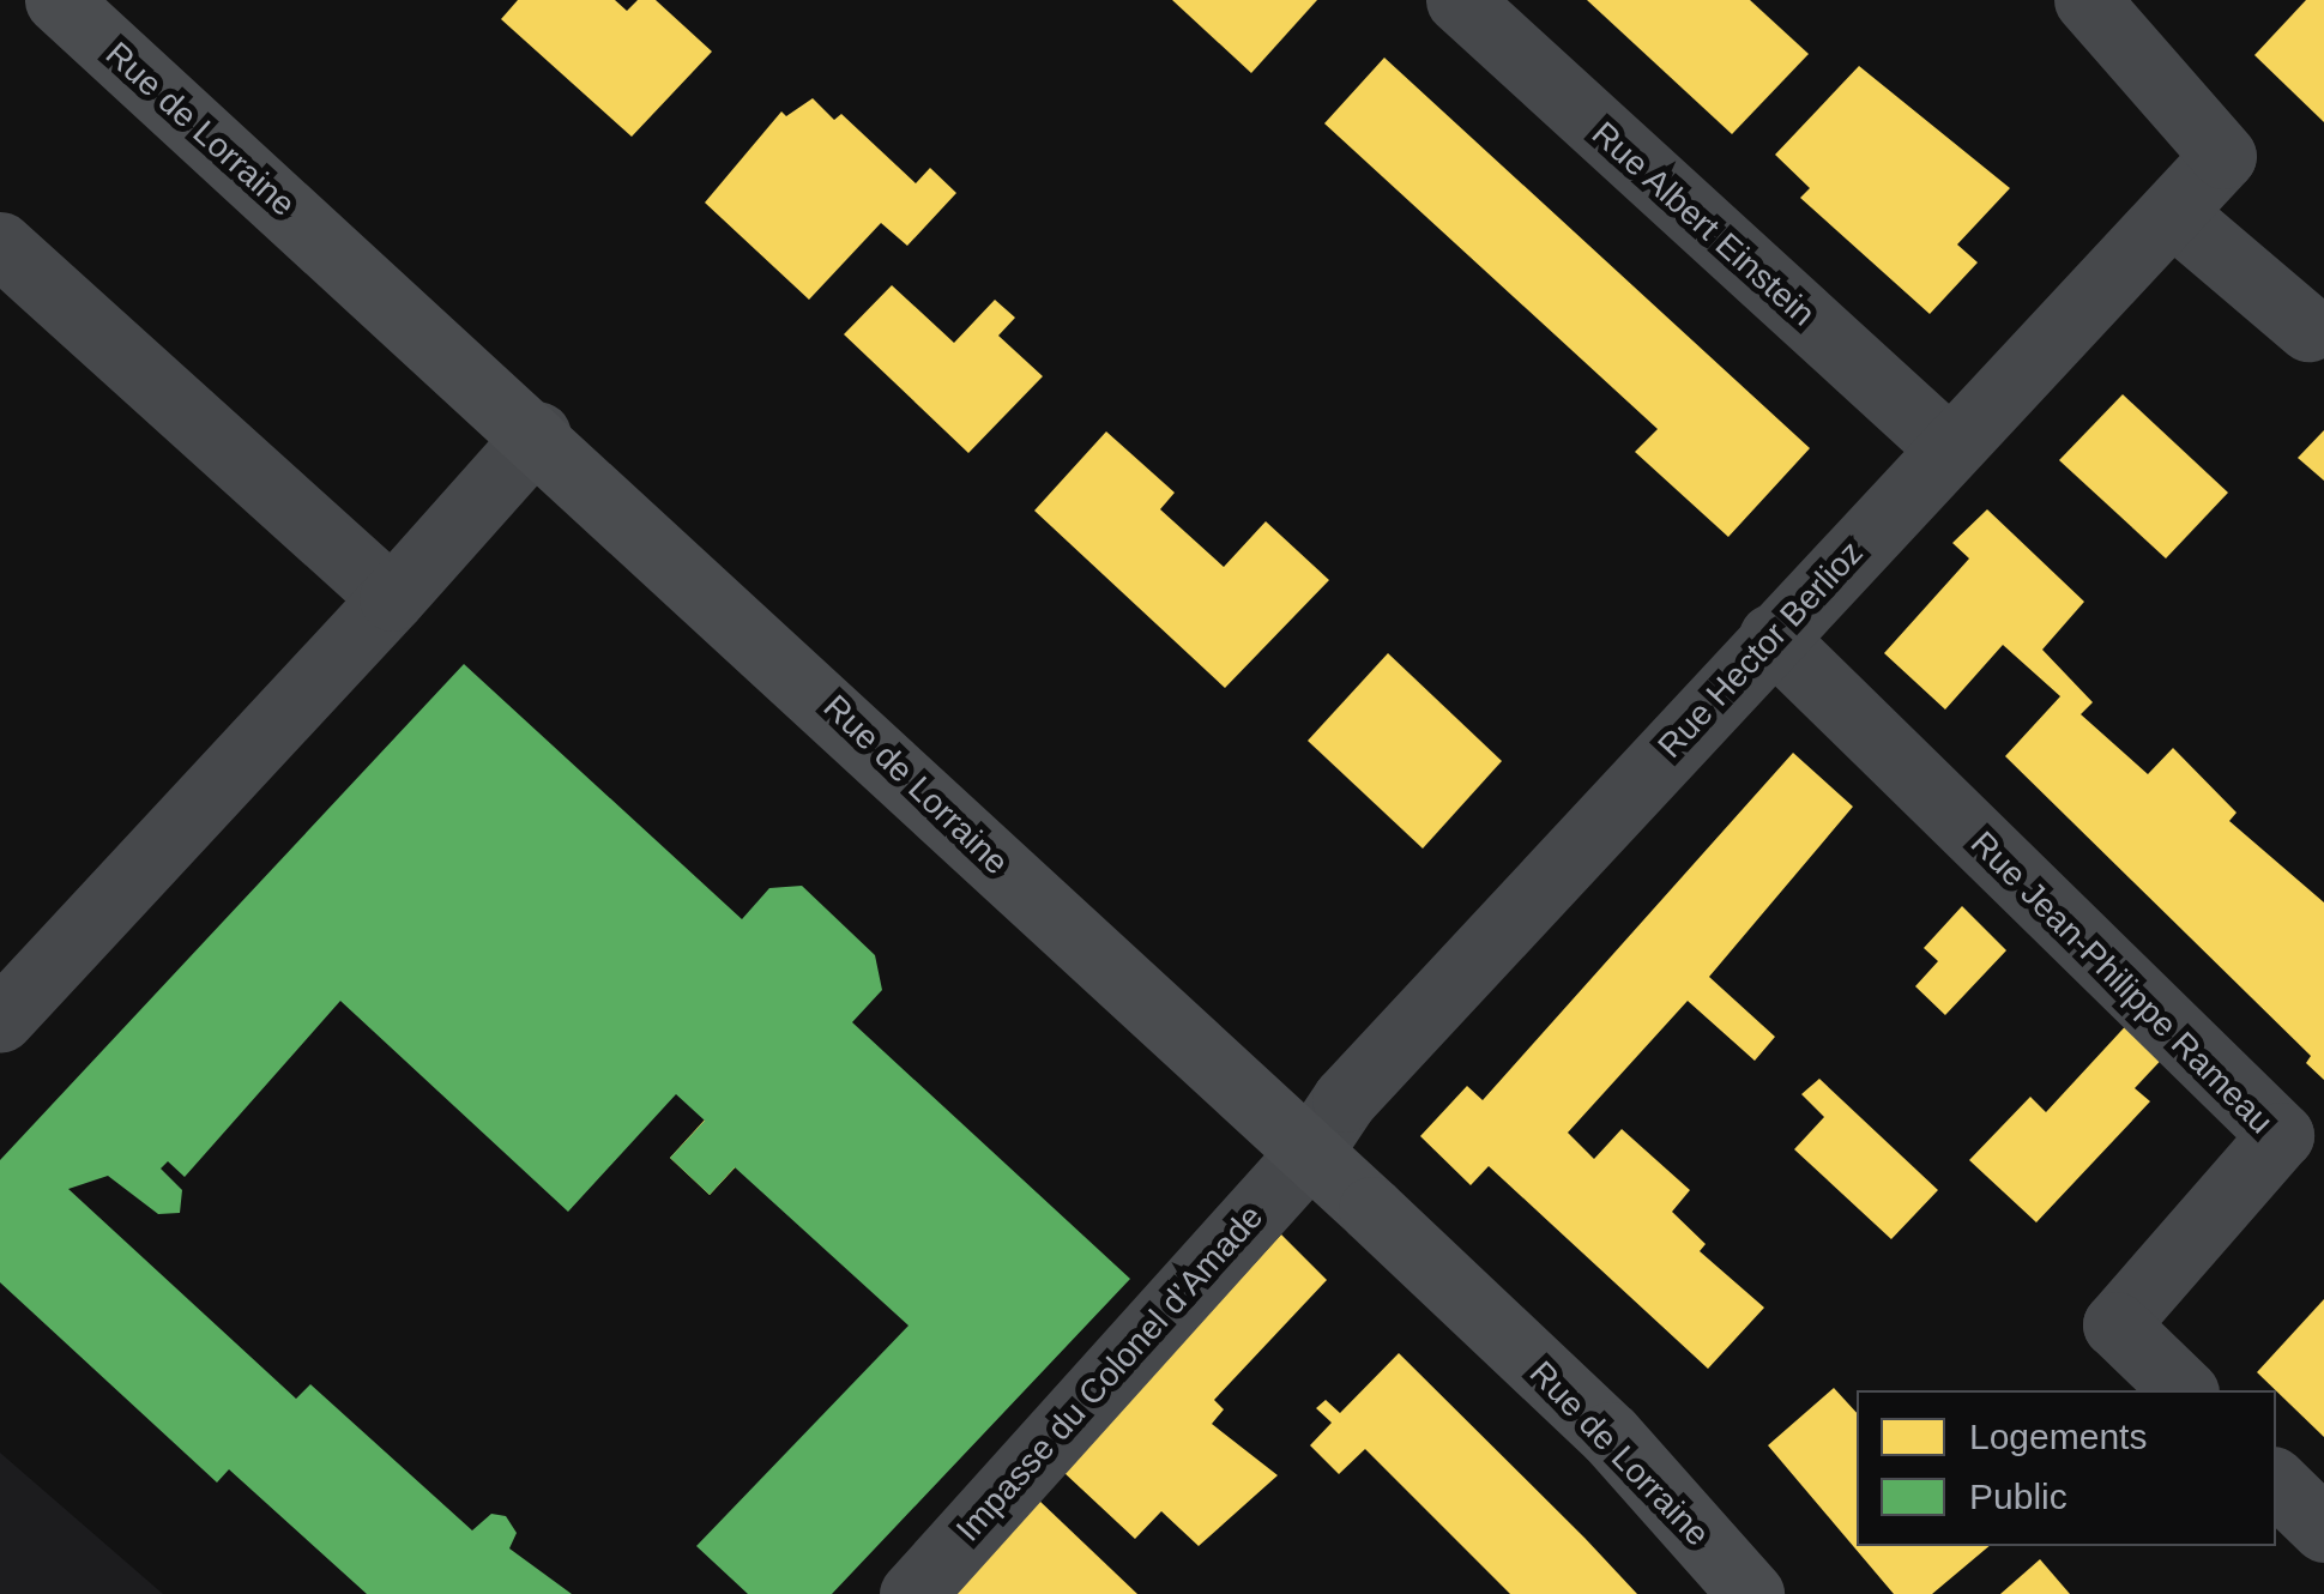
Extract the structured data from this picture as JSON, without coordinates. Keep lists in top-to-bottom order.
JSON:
{
  "streets": {
    "main road": ["Rue de Lorraine"],
    "street": [
      "Rue Albert Einstein",
      "Rue Hector Berlioz",
      "Rue Jean-Philippe Rameau",
      "Impasse du Colonel d’Amade"
    ]
  },
  "crossings": [
    ["Rue de Lorraine", "Rue Hector Berlioz"],
    ["Rue de Lorraine", "Impasse du Colonel d’Amade"],
    ["Rue Albert Einstein", "Rue Hector Berlioz"],
    ["Rue Hector Berlioz", "Rue Jean-Philippe Rameau"],
    ["Rue Hector Berlioz", "Impasse du Colonel d’Amade"]
  ],
  "legend": ["Logements", "Public"]
}
